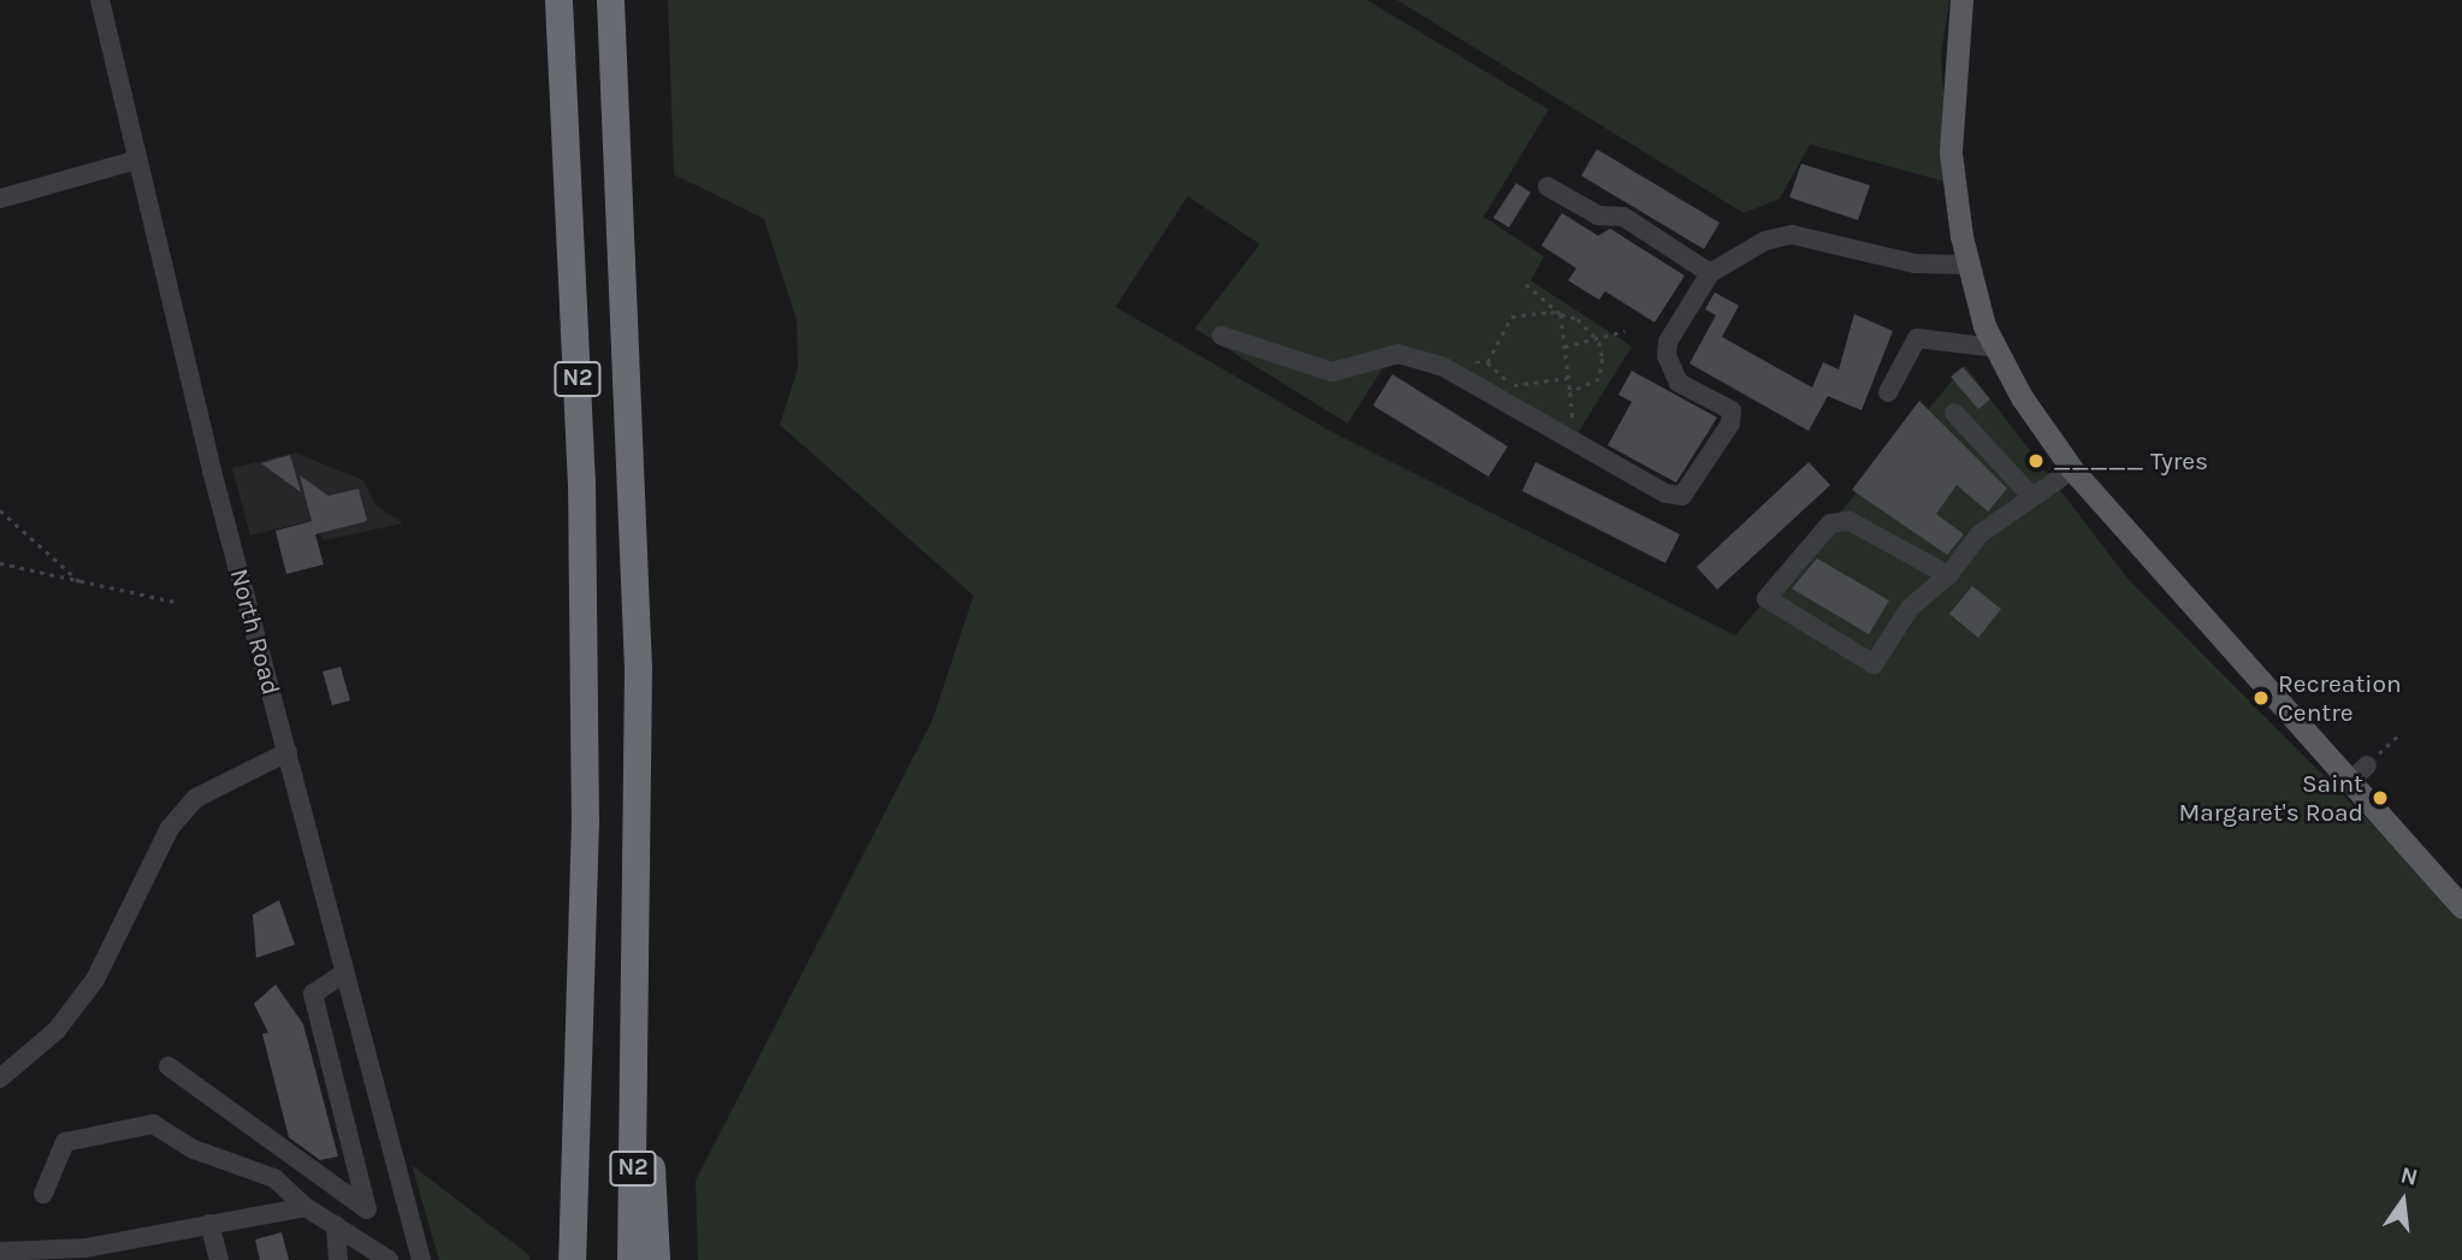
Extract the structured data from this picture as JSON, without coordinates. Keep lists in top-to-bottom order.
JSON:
{
  "streets": {
    "highway": ["N2"],
    "street": ["North Road"]
  },
  "places": ["_____ Tyres", "Recreation Centre", "Saint Margaret's Road"],
  "north": "top"
}
